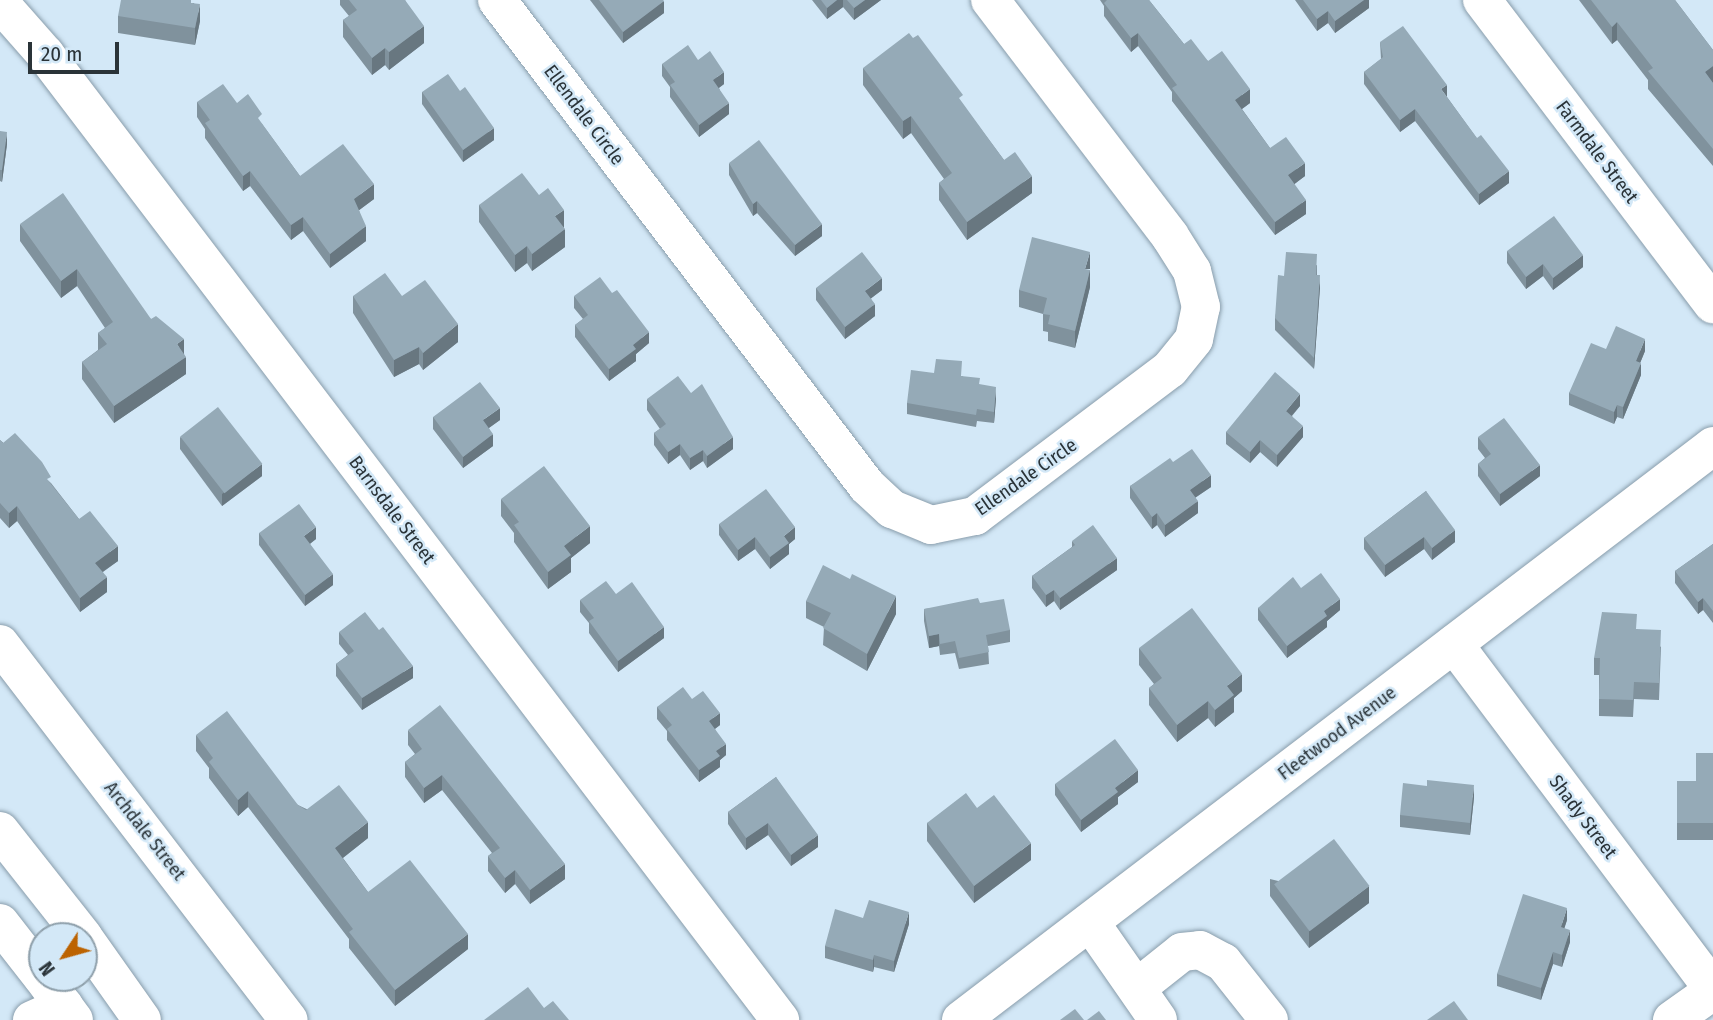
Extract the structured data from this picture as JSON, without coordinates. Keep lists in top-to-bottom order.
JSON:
{
  "streets": {
    "street": [
      "Ellendale Circle",
      "Farmdale Street",
      "Barnsdale Street",
      "Fleetwood Avenue",
      "Shady Street",
      "Archdale Street"
    ]
  },
  "crossings": [
    ["Fleetwood Avenue", "Shady Street"]
  ],
  "scale_bar": "20 m",
  "north": "bottom left"
}
